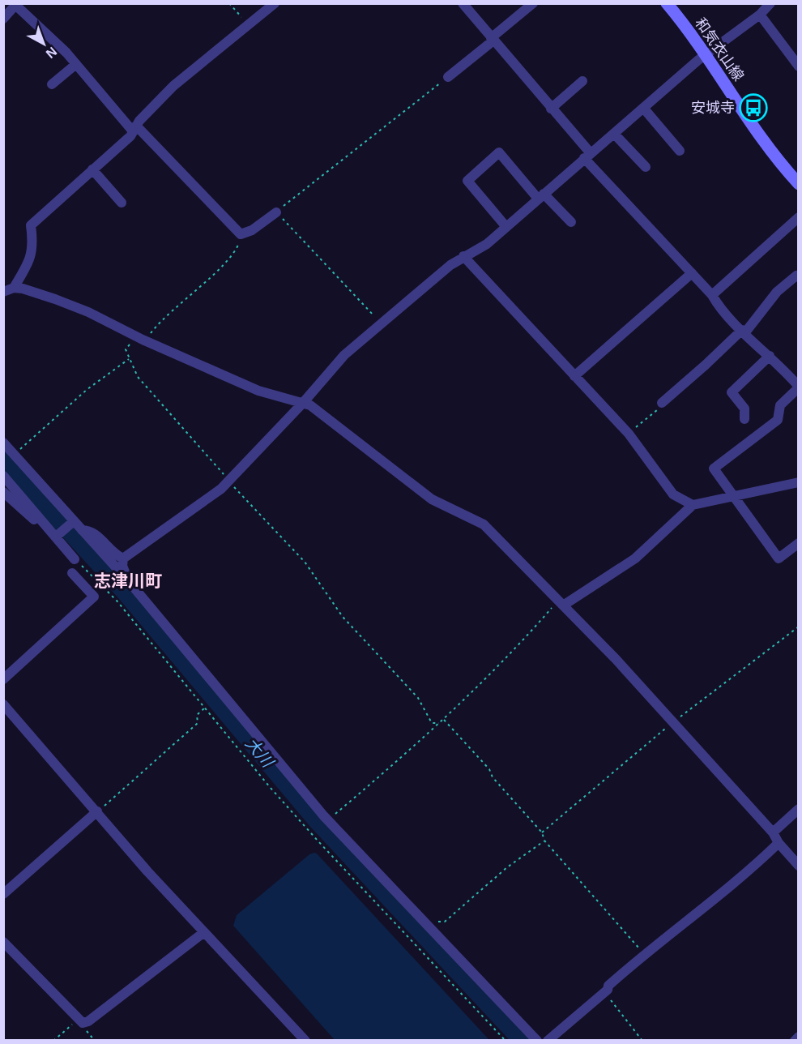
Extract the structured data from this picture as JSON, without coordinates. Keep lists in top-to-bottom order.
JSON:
{
  "streets": {
    "main road": ["和気衣山線"]
  },
  "districts": ["志津川町"],
  "water": ["大川"],
  "places": {
    "bus stop": ["安城寺"]
  },
  "north": "bottom right"
}
